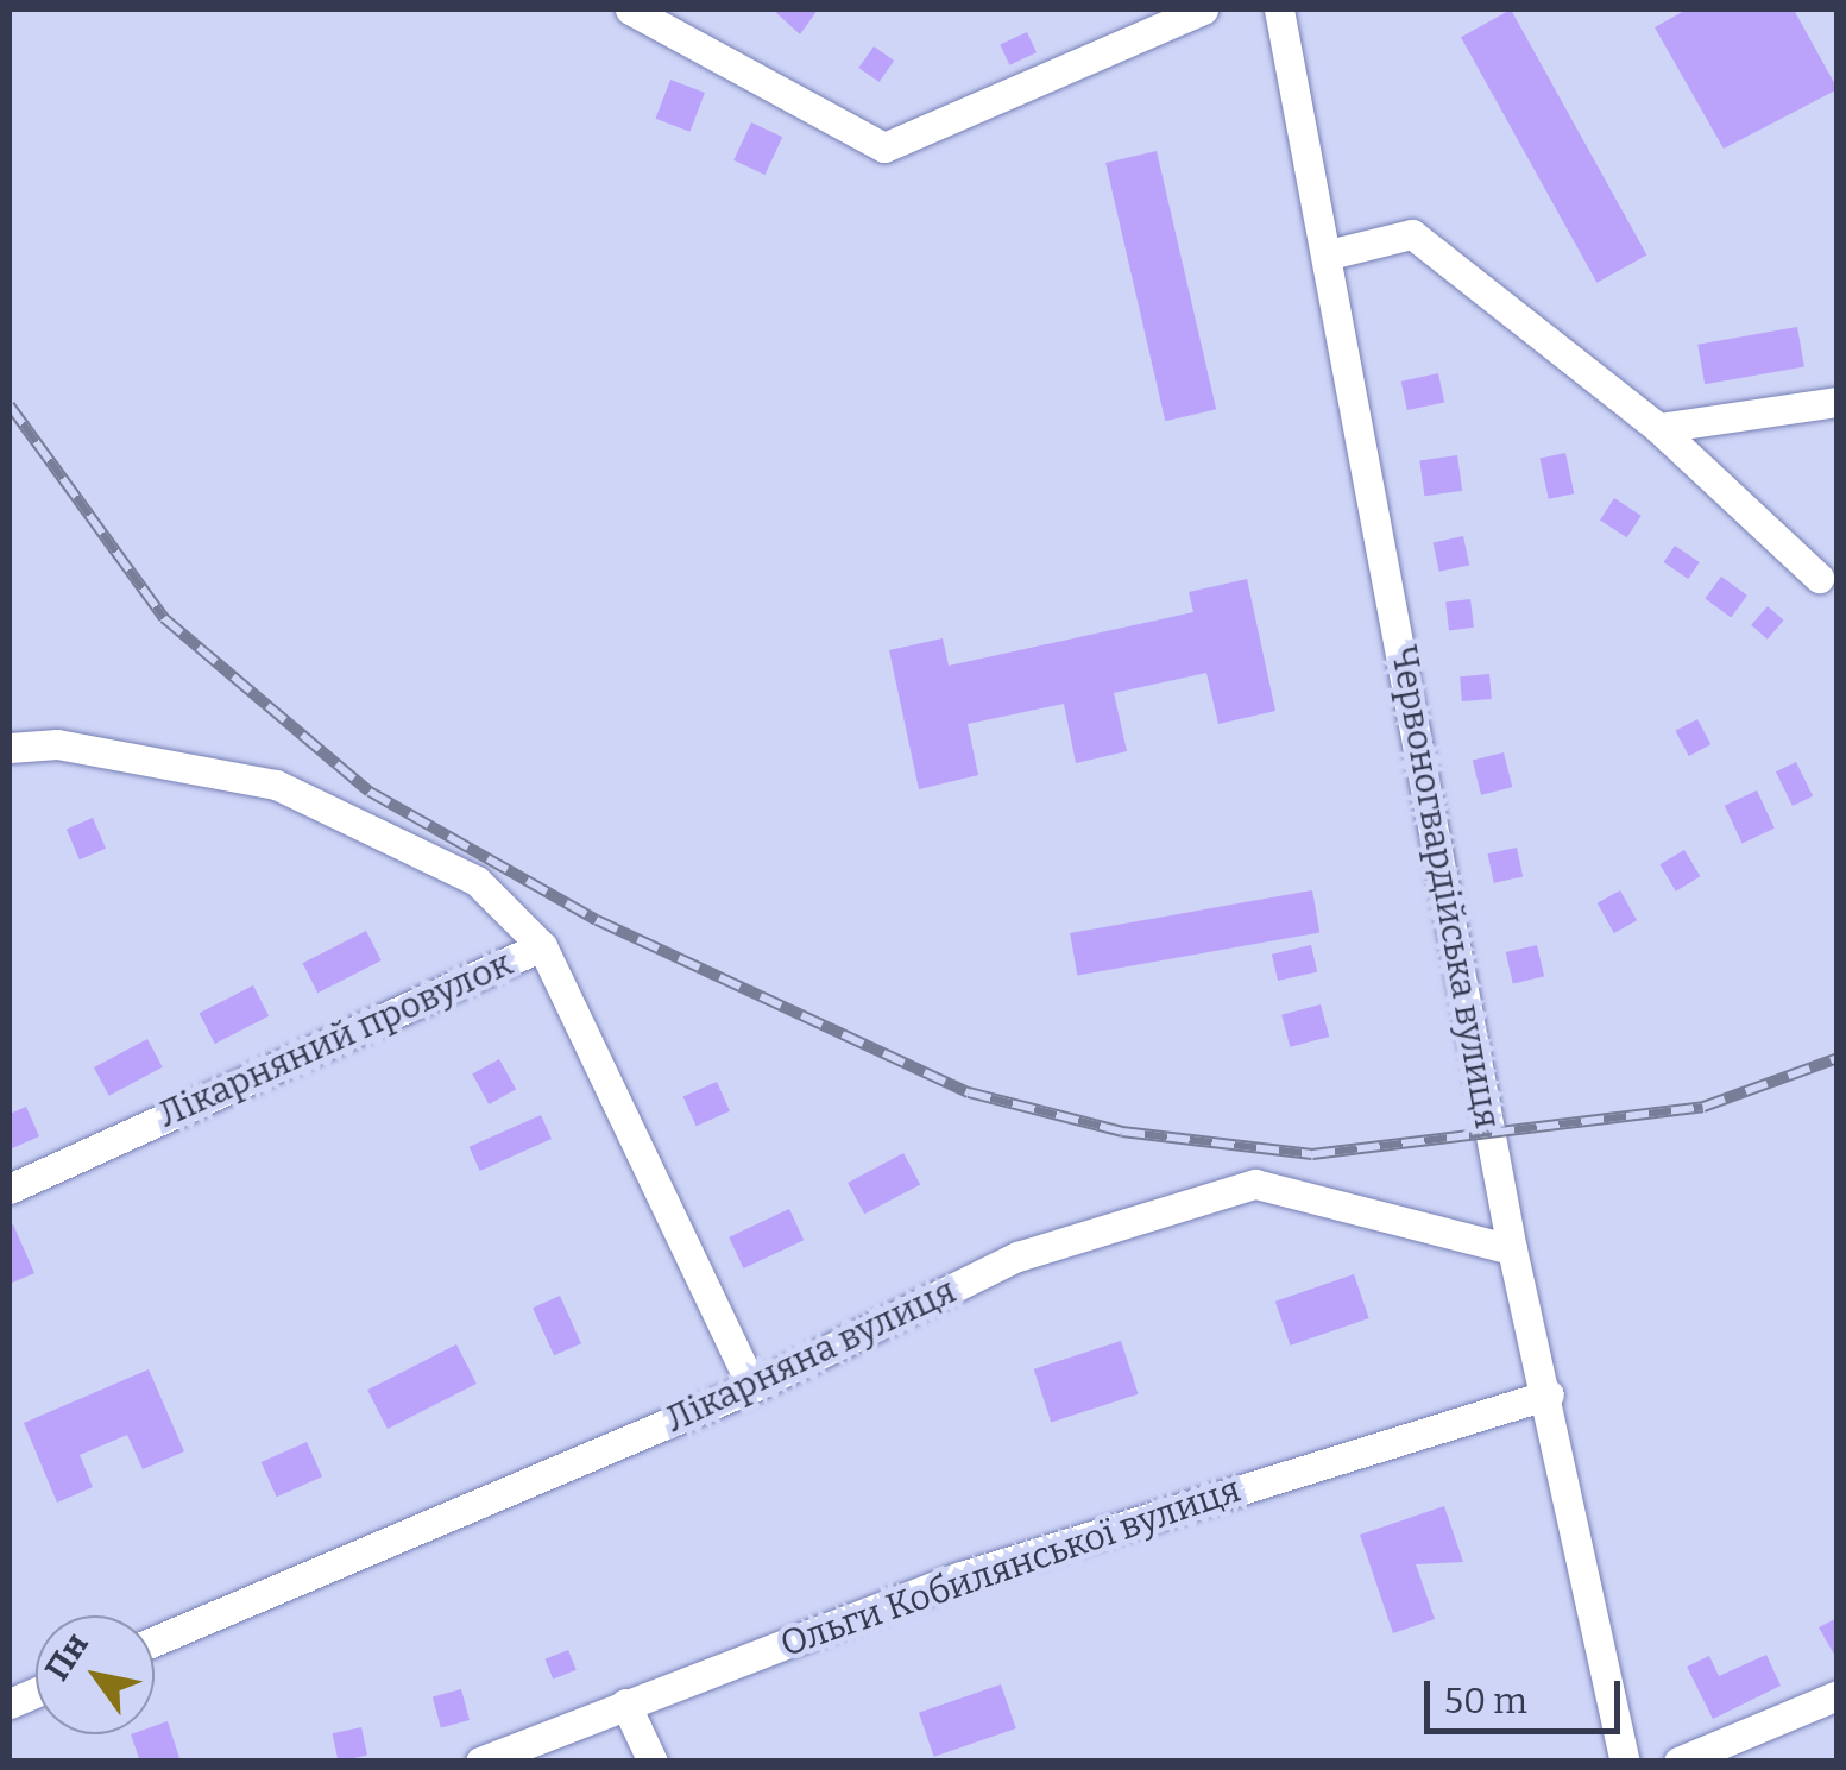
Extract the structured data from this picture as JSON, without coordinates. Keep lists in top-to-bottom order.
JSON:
{
  "streets": {
    "street": [
      "Червоногвардійська вулиця",
      "Лікарняний провулок",
      "Лікарняна вулиця",
      "Ольги Кобилянської вулиця"
    ]
  },
  "crossings": [
    ["Червоногвардійська вулиця", "Лікарняна вулиця"],
    ["Червоногвардійська вулиця", "Ольги Кобилянської вулиця"],
    ["Лікарняний провулок", "Лікарняна вулиця"]
  ],
  "scale_bar": "50 m",
  "north": "top left"
}
